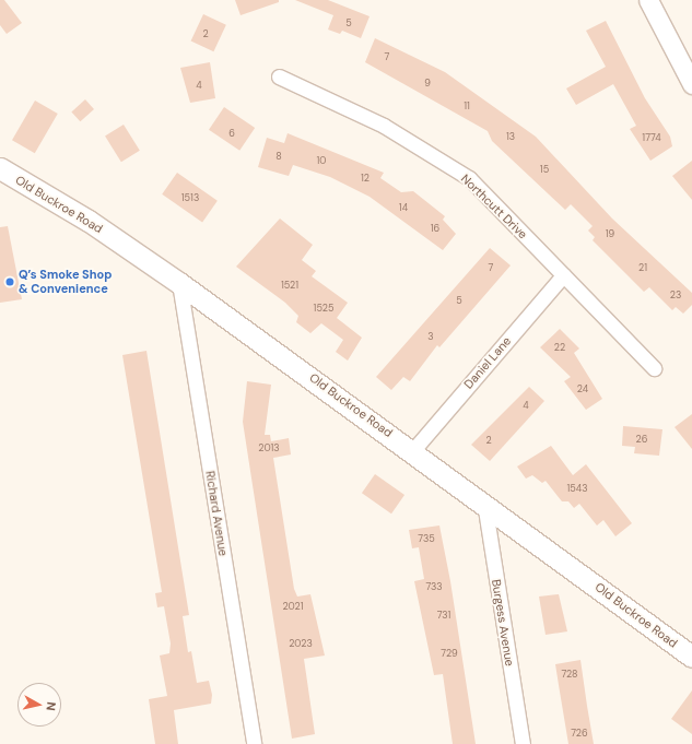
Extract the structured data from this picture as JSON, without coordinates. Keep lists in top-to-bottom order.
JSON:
{
  "streets": {
    "main road": ["Old Buckroe Road"],
    "street": [
      "Northcutt Drive",
      "Daniel Lane",
      "Richard Avenue",
      "Burgess Avenue"
    ]
  },
  "crossings": [
    ["Old Buckroe Road", "Daniel Lane"],
    ["Old Buckroe Road", "Richard Avenue"],
    ["Old Buckroe Road", "Burgess Avenue"],
    ["Northcutt Drive", "Daniel Lane"]
  ],
  "places": ["Q’s Smoke Shop & Convenience"],
  "house_numbers": [
    "5",
    "2",
    "7",
    "9",
    "4",
    "11",
    "6",
    "13",
    "1774",
    "8",
    "10",
    "15",
    "12",
    "1513",
    "14",
    "16",
    "19",
    "7",
    "21",
    "1521",
    "23",
    "5",
    "1525",
    "3",
    "22",
    "24",
    "4",
    "26",
    "2",
    "2013",
    "1543",
    "735",
    "733",
    "2021",
    "731",
    "2023",
    "729",
    "728",
    "726"
  ],
  "north": "right"
}
